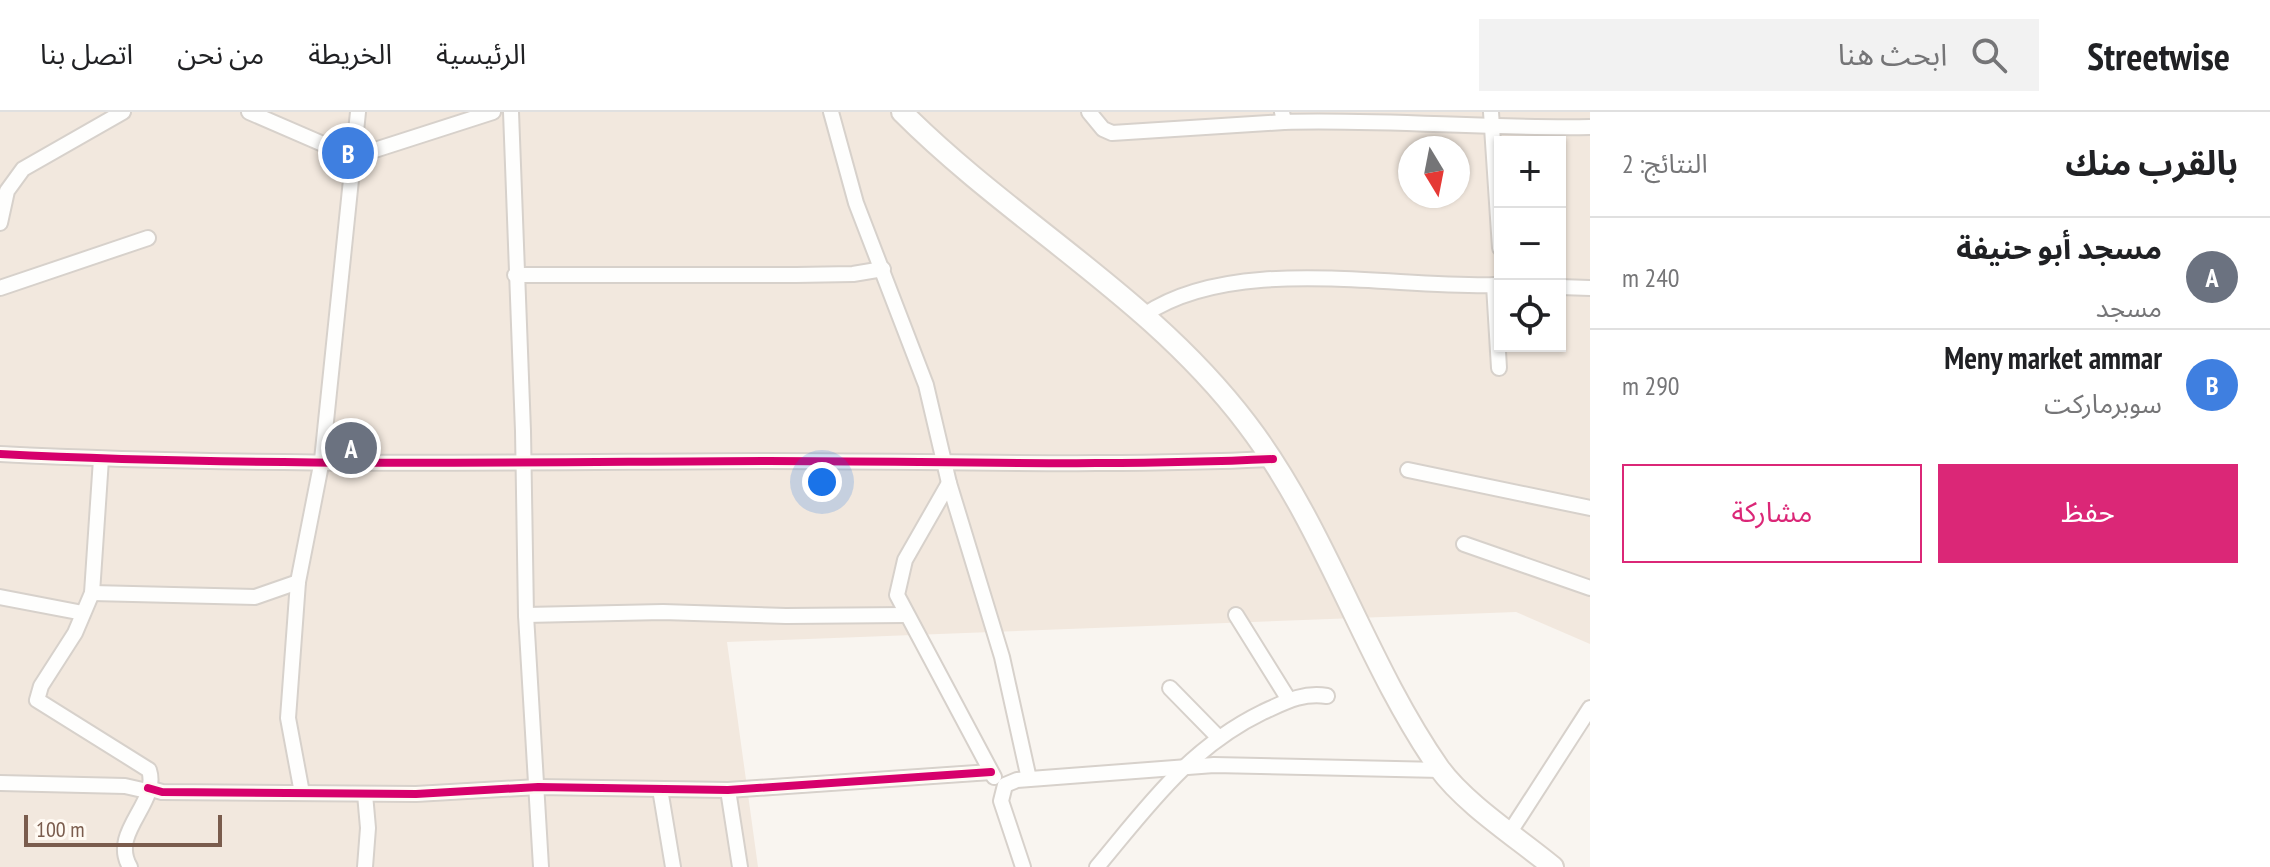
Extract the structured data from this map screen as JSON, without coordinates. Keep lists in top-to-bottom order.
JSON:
{
  "scale_bar": "100 m",
  "north": "bottom",
  "page": {
    "header": "Streetwise",
    "search": "ابحث هنا",
    "nav": [
      "الرئيسية",
      "الخريطة",
      "من نحن",
      "اتصل بنا"
    ],
    "heading": ["بالقرب منك", "النتائج: 2"],
    "pins": ["B", "A"],
    "map_buttons": ["+", "−"],
    "list": [
      {
        "mark": "A",
        "name": "مسجد أبو حنيفة",
        "note": "مسجد",
        "value": "240 m"
      },
      {
        "mark": "B",
        "name": "Meny market ammar",
        "note": "سوبرماركت",
        "value": "290 m"
      }
    ],
    "buttons": ["حفظ", "مشاركة"],
    "scale": "100 m"
  }
}
